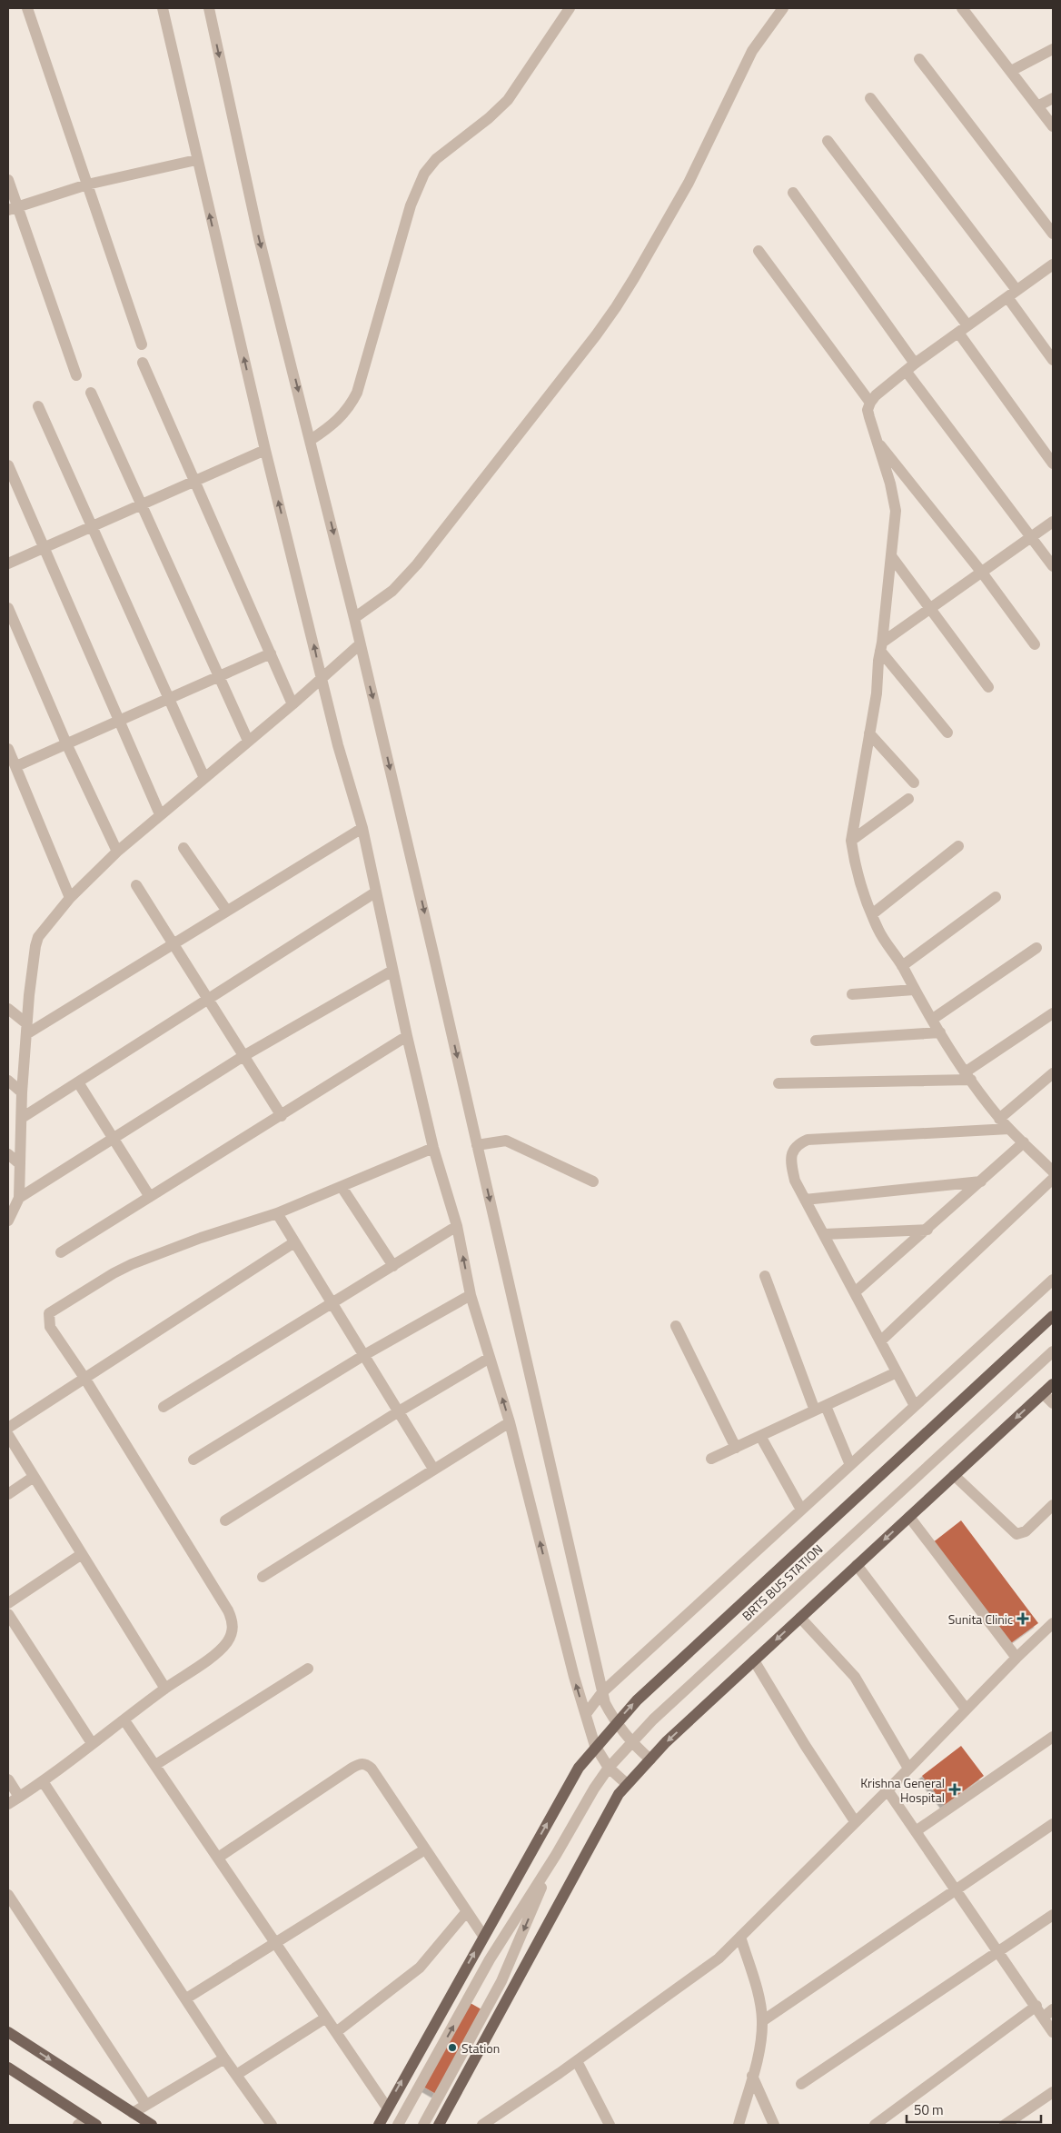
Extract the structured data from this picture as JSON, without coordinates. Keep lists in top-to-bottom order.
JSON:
{
  "streets": {
    "street": ["BRTS BUS STATION"]
  },
  "places": {
    "health": ["Sunita Clinic", "Krishna General Hospital"],
    "other": ["Station"]
  },
  "scale_bar": "50 m"
}
